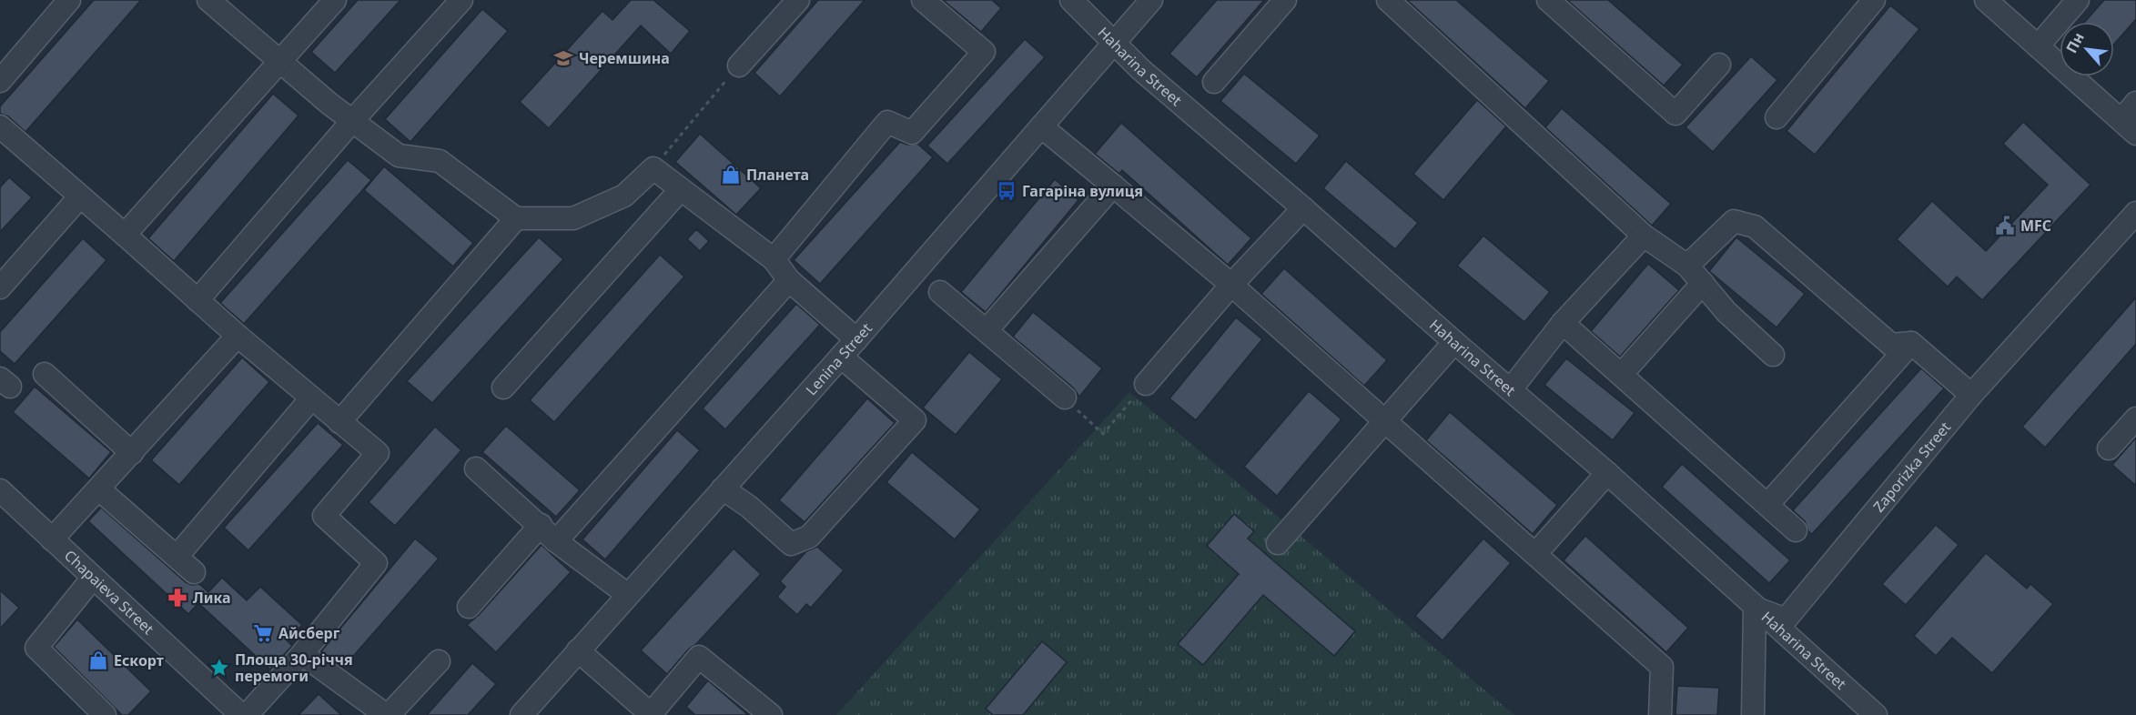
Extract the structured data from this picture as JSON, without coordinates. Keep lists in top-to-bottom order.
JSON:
{
  "streets": {
    "street": [
      "Haharina Street",
      "Lenina Street",
      "Zaporizka Street",
      "Chapaieva Street"
    ]
  },
  "crossings": [
    ["Haharina Street", "Lenina Street"],
    ["Haharina Street", "Zaporizka Street"]
  ],
  "places": {
    "school or university": ["Черемшина"],
    "shop": ["Планета", "Ескорт"],
    "bus stop": ["Гагаріна вулиця"],
    "public building": ["MFC"],
    "pharmacy": ["Лика"],
    "supermarket": ["Айсберг"],
    "place": ["Площа 30-річчя перемоги"]
  },
  "north": "top left"
}
